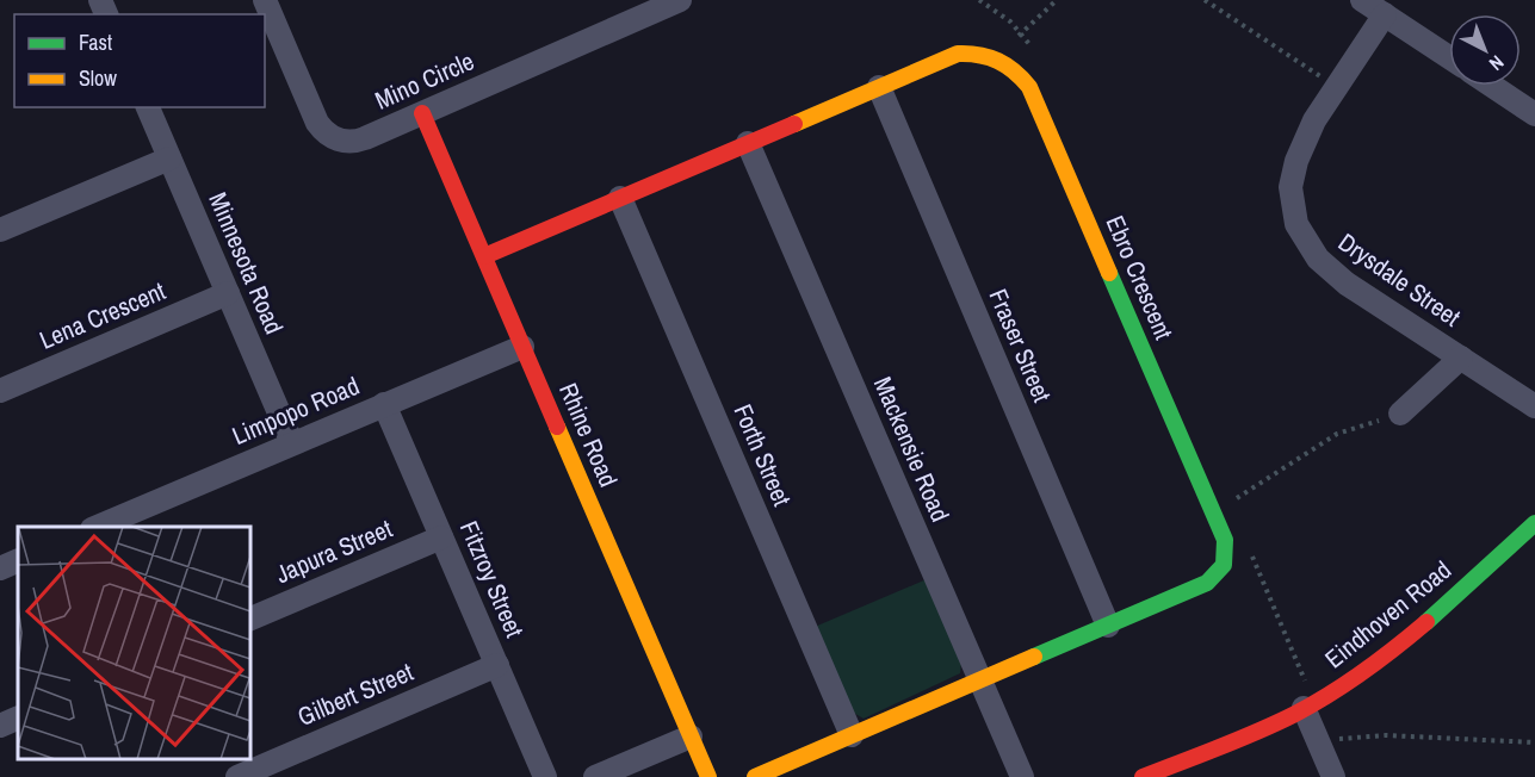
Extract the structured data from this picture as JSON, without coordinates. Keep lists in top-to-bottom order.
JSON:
{
  "streets": {
    "street": [
      "Mino Circle",
      "Minnesota Road",
      "Ebro Crescent",
      "Drysdale Street",
      "Lena Crescent",
      "Fraser Street",
      "Limpopo Road",
      "Rhine Road",
      "Mackensie Road",
      "Forth Street",
      "Japura Street",
      "Fitzroy Street",
      "Eindhoven Road",
      "Gilbert Street"
    ]
  },
  "crossings": [
    ["Mino Circle", "Rhine Road"],
    ["Minnesota Road", "Lena Crescent"],
    ["Minnesota Road", "Limpopo Road"],
    ["Ebro Crescent", "Fraser Street"],
    ["Ebro Crescent", "Mackensie Road"],
    ["Ebro Crescent", "Forth Street"],
    ["Limpopo Road", "Rhine Road"],
    ["Limpopo Road", "Fitzroy Street"],
    ["Japura Street", "Fitzroy Street"],
    ["Fitzroy Street", "Gilbert Street"]
  ],
  "legend": ["Fast", "Slow"],
  "north": "bottom right"
}
